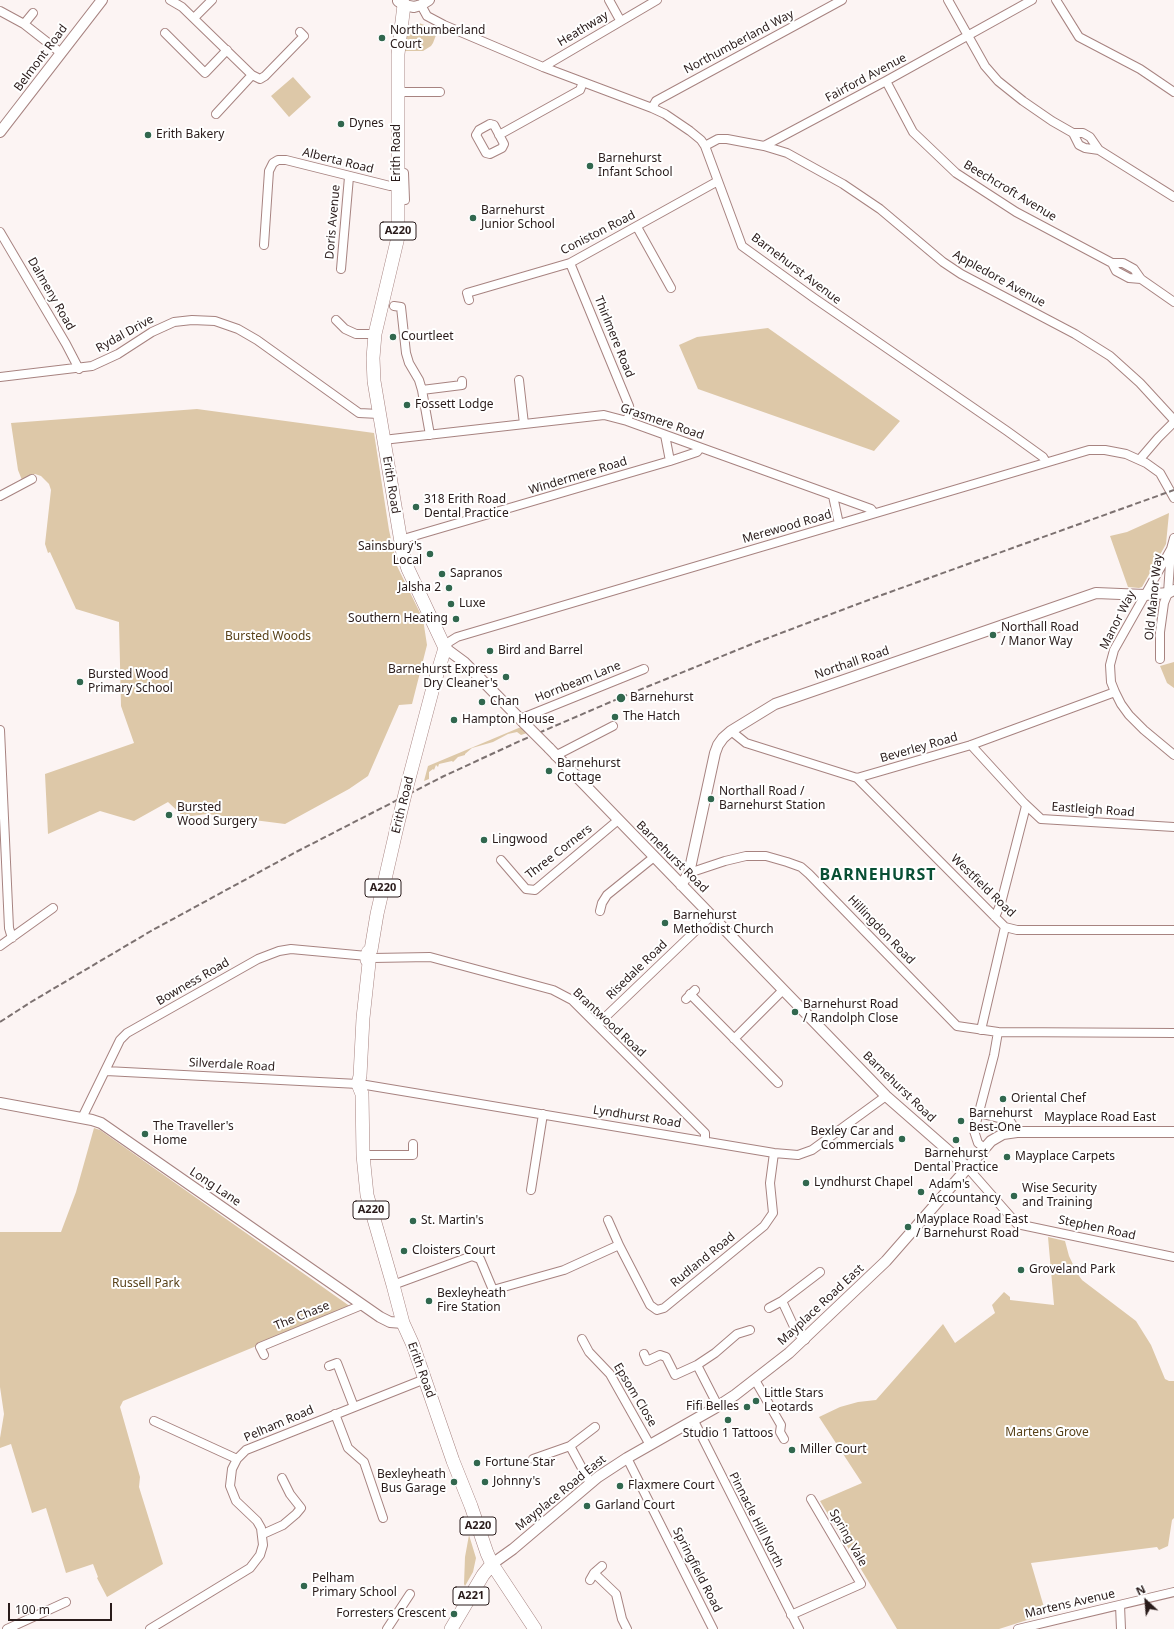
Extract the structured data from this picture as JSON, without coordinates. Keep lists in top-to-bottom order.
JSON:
{
  "streets": {
    "main road": ["Erith Road", "A220", "A221"],
    "street": [
      "Heathway",
      "Northumberland Way",
      "Belmont Road",
      "Fairford Avenue",
      "Alberta Road",
      "Beechcroft Avenue",
      "Doris Avenue",
      "Coniston Road",
      "Barnehurst Avenue",
      "Appledore Avenue",
      "Dalmeny Road",
      "Rydal Drive",
      "Thirlmere Road",
      "Grasmere Road",
      "Windermere Road",
      "Merewood Road",
      "Old Manor Way",
      "Manor Way",
      "Northall Road",
      "Hornbeam Lane",
      "Beverley Road",
      "Eastleigh Road",
      "Three Corners",
      "Barnehurst Road",
      "Westfield Road",
      "Hillingdon Road",
      "Risedale Road",
      "Bowness Road",
      "Brantwood Road",
      "Silverdale Road",
      "Lyndhurst Road",
      "Mayplace Road East",
      "Long Lane",
      "Stephen Road",
      "Rudland Road",
      "The Chase",
      "Epsom Close",
      "Pelham Road",
      "Pinnacle Hill North",
      "Spring Vale",
      "Springfield Road",
      "Martens Avenue"
    ]
  },
  "crossings": [
    ["Heathway", "Barnehurst Avenue"],
    ["Northumberland Way", "Barnehurst Avenue"],
    ["Fairford Avenue", "Beechcroft Avenue"],
    ["Fairford Avenue", "Appledore Avenue"],
    ["Erith Road", "Alberta Road"],
    ["Erith Road", "Rydal Drive"],
    ["Erith Road", "Grasmere Road"],
    ["Erith Road", "Windermere Road"],
    ["Erith Road", "Merewood Road"],
    ["Erith Road", "Barnehurst Road"],
    ["Erith Road", "Bowness Road"],
    ["Erith Road", "Brantwood Road"],
    ["Erith Road", "Silverdale Road"],
    ["Erith Road", "Lyndhurst Road"],
    ["Erith Road", "Mayplace Road East"],
    ["Erith Road", "Long Lane"],
    ["Erith Road", "Pelham Road"],
    ["Erith Road", "A221"],
    ["Alberta Road", "Doris Avenue"],
    ["Coniston Road", "Barnehurst Avenue"],
    ["Coniston Road", "Thirlmere Road"],
    ["Barnehurst Avenue", "Merewood Road"],
    ["Dalmeny Road", "Rydal Drive"],
    ["Thirlmere Road", "Grasmere Road"],
    ["Grasmere Road", "Windermere Road"],
    ["Grasmere Road", "Merewood Road"],
    ["Merewood Road", "Barnehurst Road"],
    ["Old Manor Way", "Manor Way"],
    ["Old Manor Way", "Northall Road"],
    ["Manor Way", "Northall Road"],
    ["Manor Way", "Beverley Road"],
    ["Northall Road", "Barnehurst Road"],
    ["Northall Road", "Hillingdon Road"],
    ["Hornbeam Lane", "Barnehurst Road"],
    ["Beverley Road", "Eastleigh Road"],
    ["Beverley Road", "Westfield Road"],
    ["Three Corners", "Barnehurst Road"],
    ["Barnehurst Road", "Risedale Road"],
    ["Barnehurst Road", "Lyndhurst Road"],
    ["Barnehurst Road", "Mayplace Road East"],
    ["Barnehurst Road", "Stephen Road"],
    ["Risedale Road", "Brantwood Road"],
    ["Bowness Road", "Brantwood Road"],
    ["Bowness Road", "Silverdale Road"],
    ["Bowness Road", "Long Lane"],
    ["Brantwood Road", "Lyndhurst Road"],
    ["Silverdale Road", "Lyndhurst Road"],
    ["Lyndhurst Road", "Rudland Road"],
    ["Mayplace Road East", "Stephen Road"],
    ["Mayplace Road East", "Epsom Close"],
    ["Mayplace Road East", "Pinnacle Hill North"],
    ["Mayplace Road East", "Springfield Road"],
    ["Mayplace Road East", "A221"],
    ["Long Lane", "The Chase"],
    ["Pinnacle Hill North", "Spring Vale"]
  ],
  "districts": ["BARNEHURST"],
  "parks": ["Bursted Woods", "Russell Park", "Martens Grove"],
  "places": [
    "Northumberland Court",
    "Dynes",
    "Erith Bakery",
    "Barnehurst Infant School",
    "Barnehurst Junior School",
    "Courtleet",
    "Fossett Lodge",
    "318 Erith Road Dental Practice",
    "Sainsbury's Local",
    "Sapranos",
    "Jalsha 2",
    "Luxe",
    "Southern Heating",
    "Northall Road / Manor Way",
    "Bird and Barrel",
    "Barnehurst Express Dry Cleaner's",
    "Bursted Wood Primary School",
    "Barnehurst",
    "Chan",
    "The Hatch",
    "Hampton House",
    "Barnehurst Cottage",
    "Northall Road / Barnehurst Station",
    "Bursted Wood Surgery",
    "Lingwood",
    "Barnehurst Methodist Church",
    "Barnehurst Road / Randolph Close",
    "Oriental Chef",
    "Barnehurst Best-One",
    "The Traveller's Home",
    "Bexley Car and Commercials",
    "Barnehurst Dental Practice",
    "Mayplace Carpets",
    "Lyndhurst Chapel",
    "Adam's Accountancy",
    "Wise Security and Training",
    "St. Martin's",
    "Mayplace Road East / Barnehurst Road",
    "Cloisters Court",
    "Groveland Park",
    "Bexleyheath Fire Station",
    "Little Stars Leotards",
    "Fifi Belles",
    "Studio 1 Tattoos",
    "Miller Court",
    "Fortune Star",
    "Bexleyheath Bus Garage",
    "Johnny's",
    "Flaxmere Court",
    "Garland Court",
    "Pelham Primary School",
    "Forresters Crescent"
  ],
  "scale_bar": "100 m",
  "north": "top left"
}
